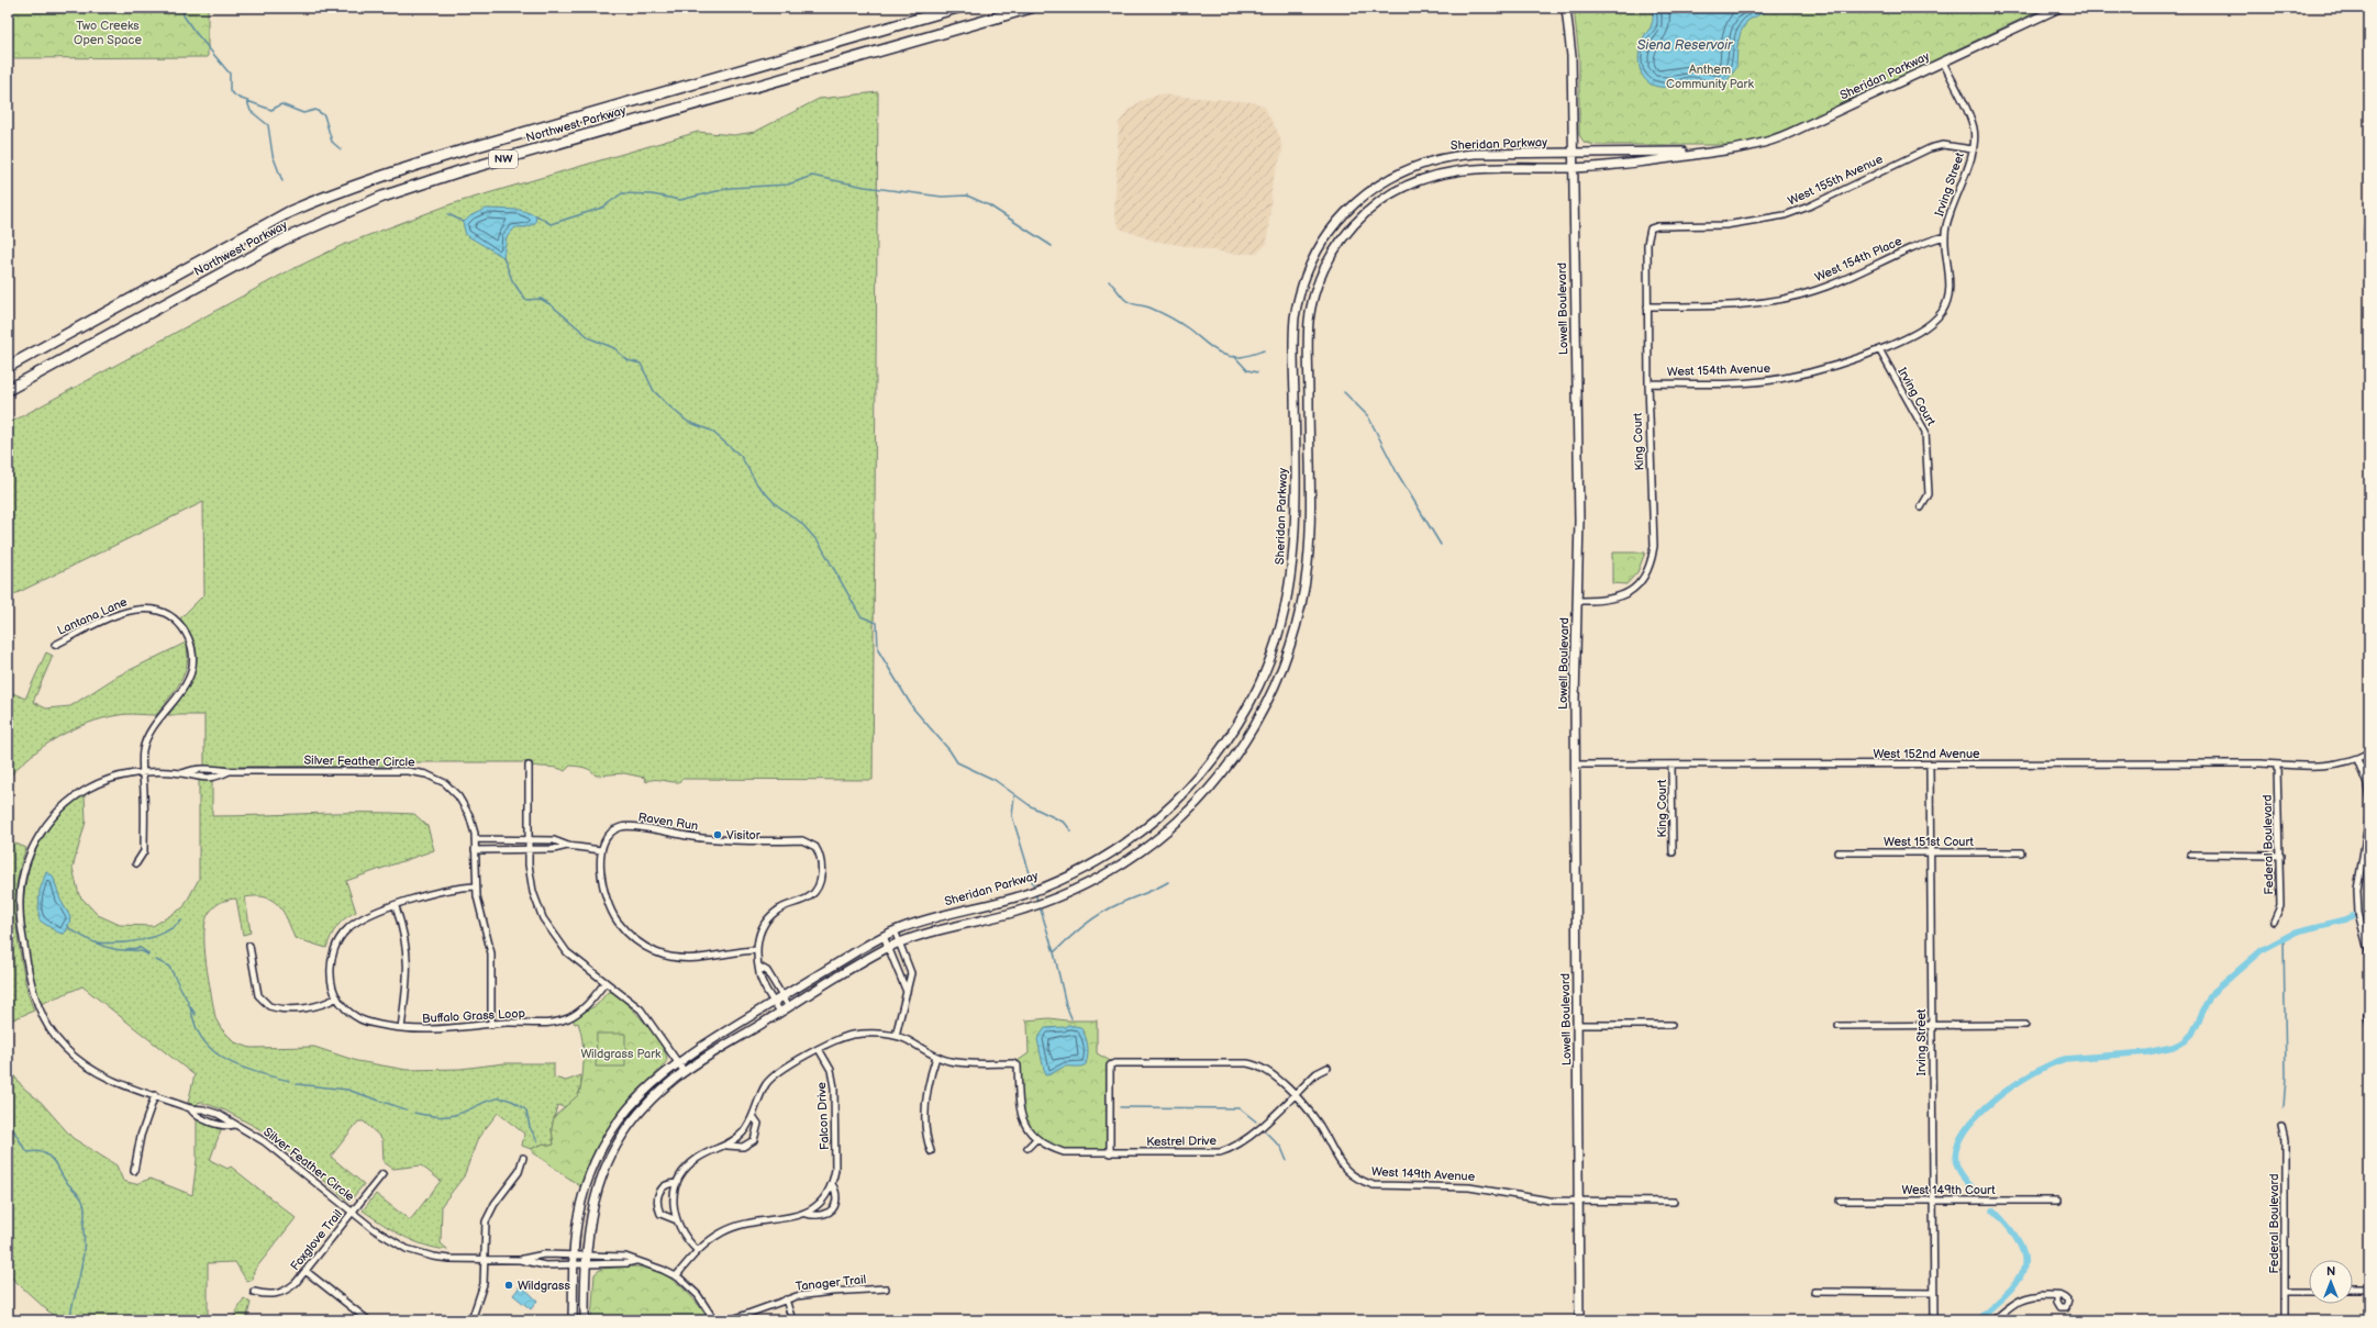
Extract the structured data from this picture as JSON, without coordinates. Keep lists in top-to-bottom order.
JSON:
{
  "streets": {
    "highway": ["Northwest Parkway", "NW"],
    "main road": ["Sheridan Parkway", "Lowell Boulevard"],
    "street": [
      "West 155th Avenue",
      "Irving Street",
      "West 154th Place",
      "West 154th Avenue",
      "Irving Court",
      "King Court",
      "Lantana Lane",
      "West 152nd Avenue",
      "Silver Feather Circle",
      "Raven Run",
      "West 151st Court",
      "Federal Boulevard",
      "Buffalo Grass Loop",
      "Falcon Drive",
      "Kestrel Drive",
      "West 149th Avenue",
      "West 149th Court",
      "Foxglove Trail",
      "Tanager Trail"
    ]
  },
  "crossings": [
    ["Sheridan Parkway", "Irving Street"],
    ["Sheridan Parkway", "Lowell Boulevard"],
    ["Sheridan Parkway", "Silver Feather Circle"],
    ["Sheridan Parkway", "Raven Run"],
    ["West 155th Avenue", "Irving Street"],
    ["West 155th Avenue", "King Court"],
    ["Irving Street", "West 154th Place"],
    ["Irving Street", "West 154th Avenue"],
    ["Irving Street", "West 152nd Avenue"],
    ["Irving Street", "West 151st Court"],
    ["Irving Street", "West 149th Court"],
    ["West 154th Place", "King Court"],
    ["Lowell Boulevard", "King Court"],
    ["Lowell Boulevard", "West 152nd Avenue"],
    ["Lowell Boulevard", "West 149th Avenue"],
    ["West 154th Avenue", "Irving Court"],
    ["West 154th Avenue", "King Court"],
    ["King Court", "West 152nd Avenue"],
    ["Lantana Lane", "Silver Feather Circle"],
    ["West 152nd Avenue", "Federal Boulevard"],
    ["Silver Feather Circle", "Buffalo Grass Loop"],
    ["Silver Feather Circle", "Falcon Drive"],
    ["Silver Feather Circle", "Foxglove Trail"],
    ["Kestrel Drive", "West 149th Avenue"]
  ],
  "water": ["Siena Reservoir"],
  "parks": ["Two Creeks Open Space", "Anthem Community Park", "Wildgrass Park"],
  "places": ["Visitor", "Wildgrass"],
  "north": "top"
}
